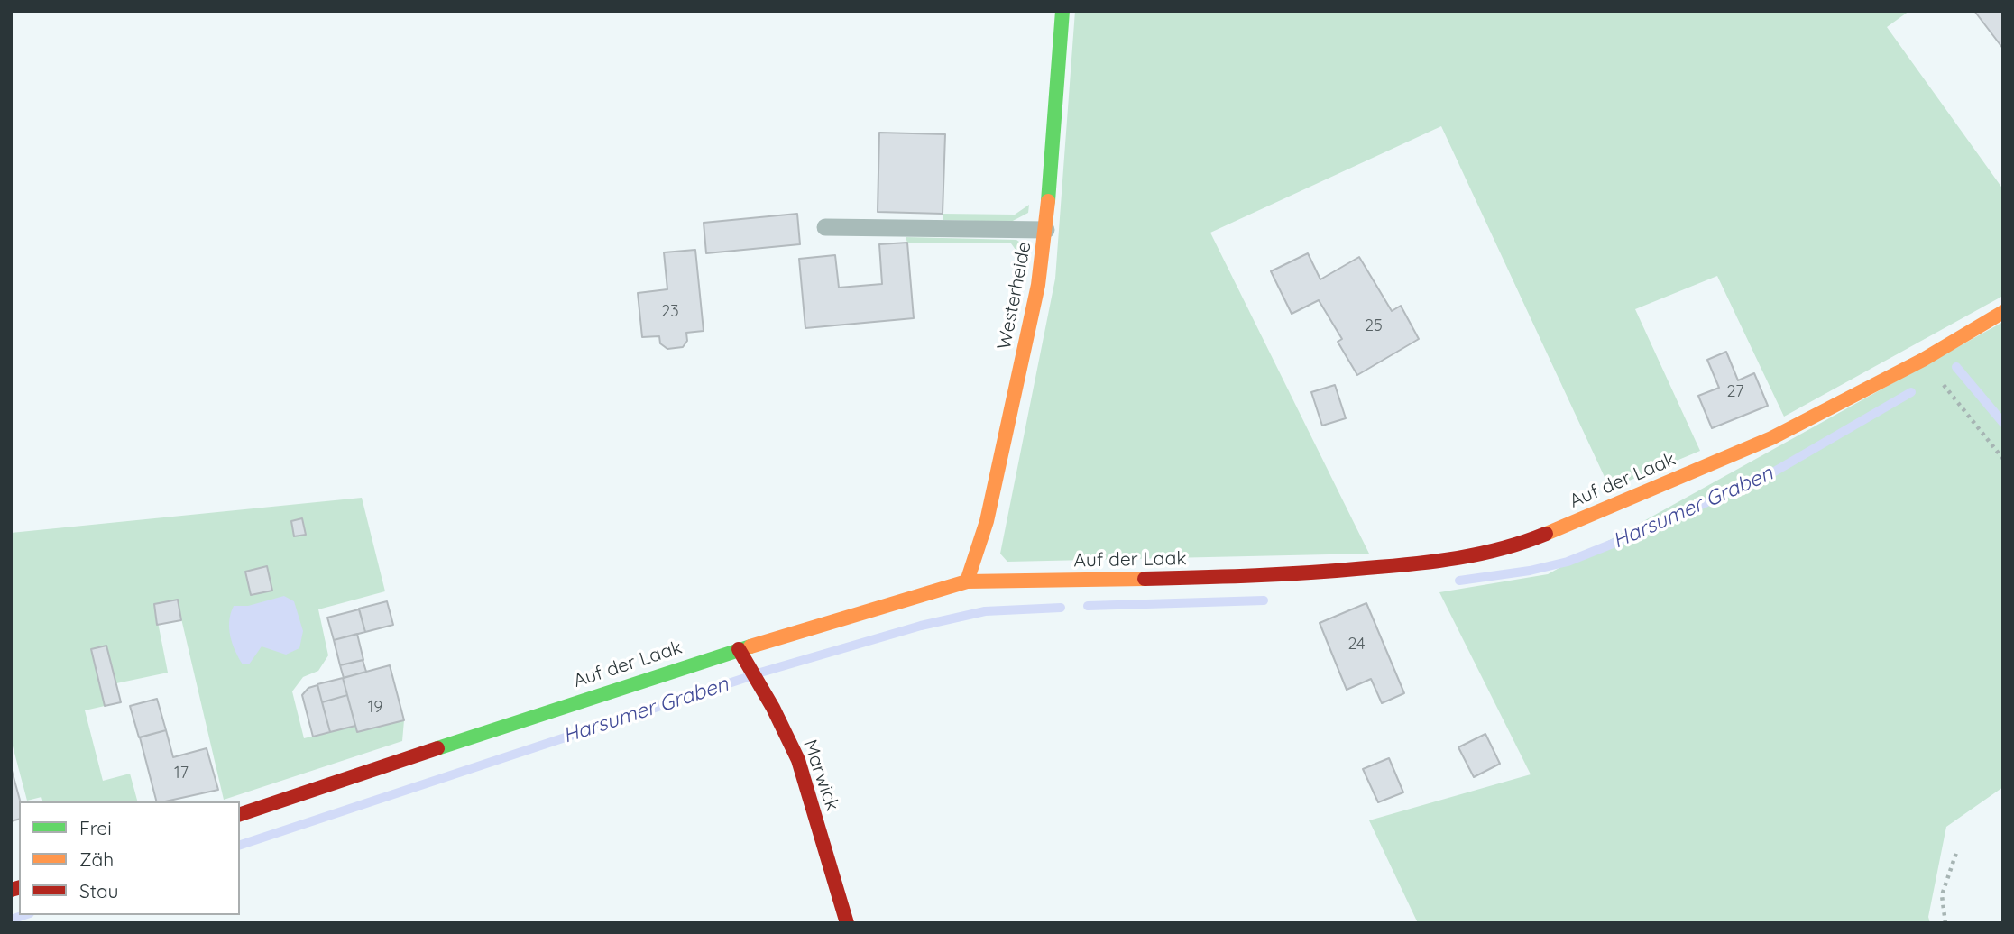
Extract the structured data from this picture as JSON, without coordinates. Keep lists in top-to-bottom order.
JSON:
{
  "streets": {
    "street": ["Westerheide", "Auf der Laak", "Marwick"]
  },
  "crossings": [
    ["Westerheide", "Auf der Laak"],
    ["Auf der Laak", "Marwick"]
  ],
  "water": ["Harsumer Graben"],
  "house_numbers": [
    "23",
    "25",
    "27",
    "24",
    "19",
    "17"
  ],
  "legend": ["Frei", "Zäh", "Stau"]
}
